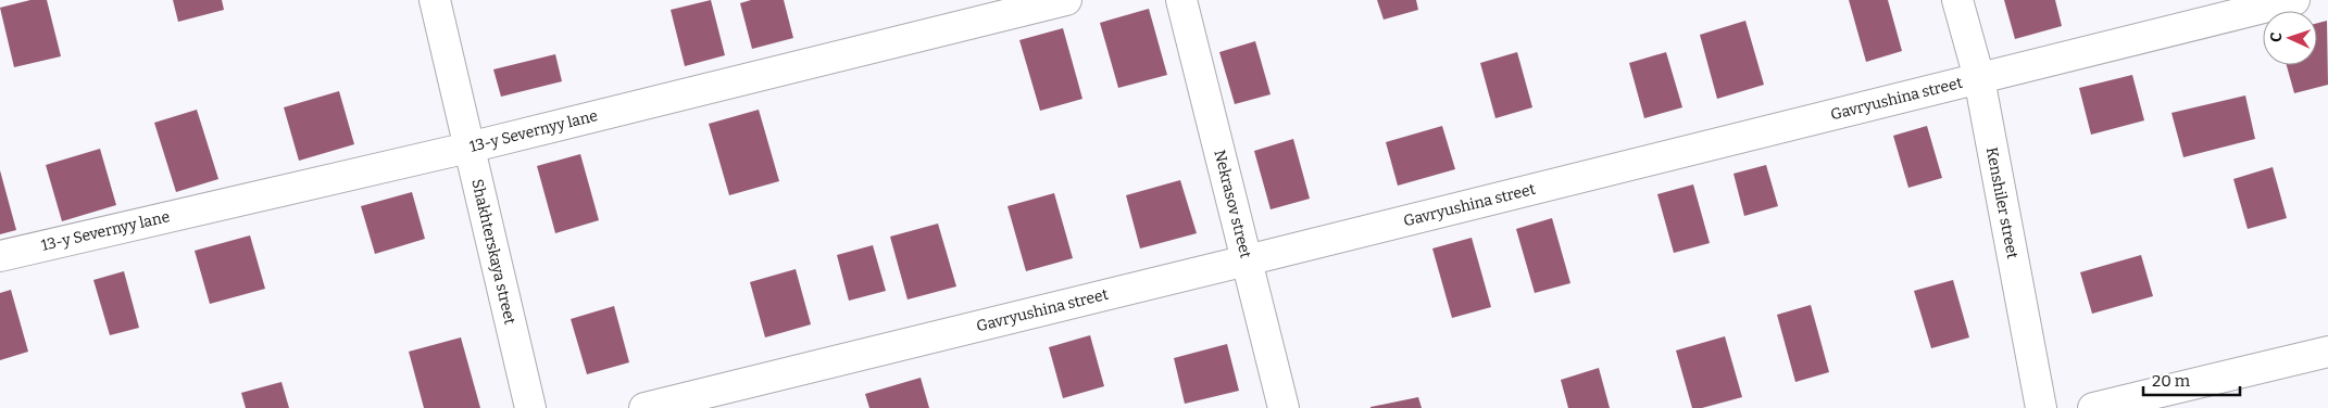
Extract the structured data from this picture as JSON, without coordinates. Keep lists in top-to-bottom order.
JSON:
{
  "streets": {
    "street": [
      "Gavryushina street",
      "13-y Severnyy lane",
      "Kenshiler street",
      "Nekrasov street",
      "Shakhterskaya street"
    ]
  },
  "crossings": [
    ["Gavryushina street", "Kenshiler street"],
    ["Gavryushina street", "Nekrasov street"],
    ["13-y Severnyy lane", "Shakhterskaya street"]
  ],
  "scale_bar": "20 m",
  "north": "left"
}
